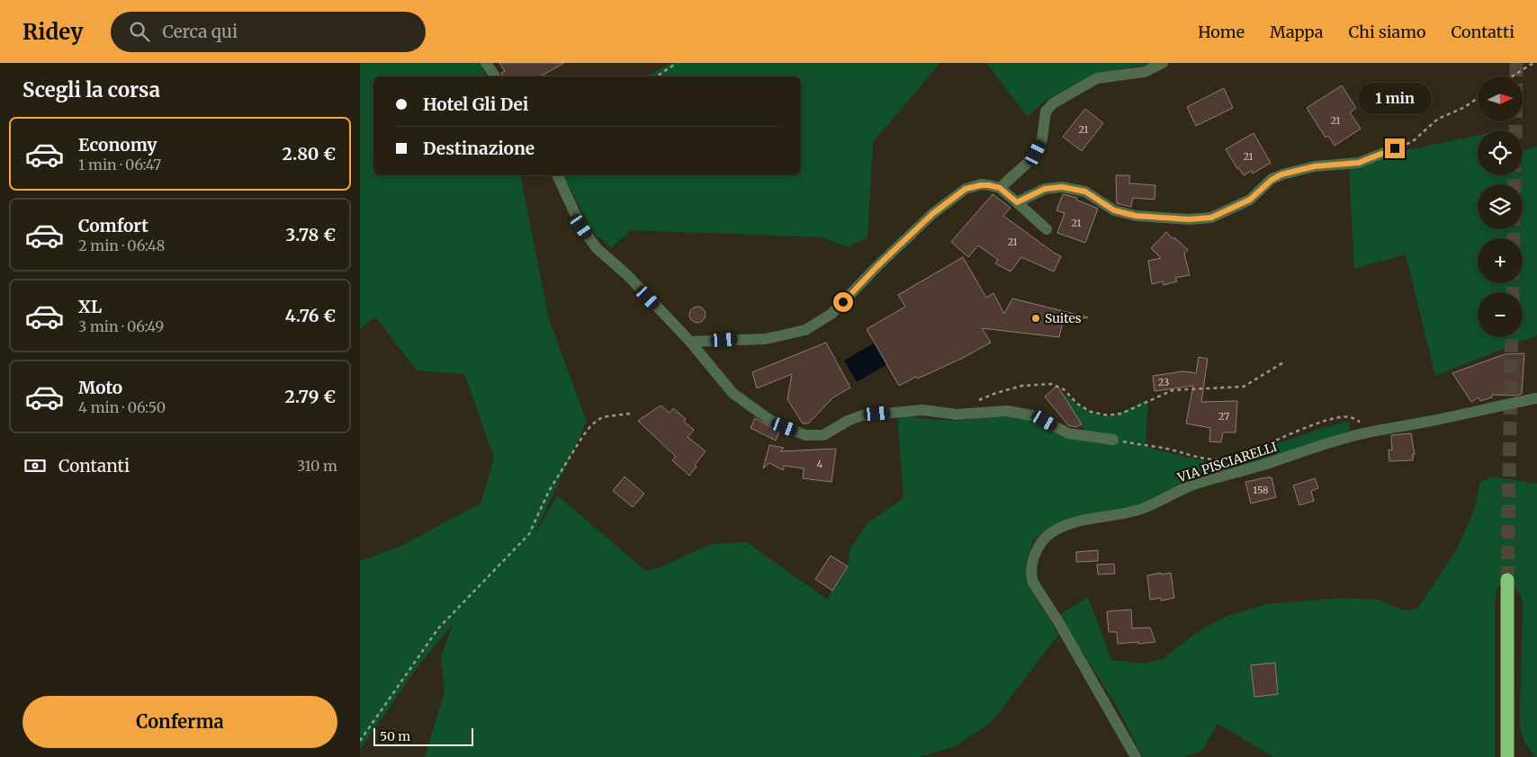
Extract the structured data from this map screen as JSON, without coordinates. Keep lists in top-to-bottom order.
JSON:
{
  "streets": {
    "street": ["VIA PISCIARELLI"]
  },
  "places": ["Suites"],
  "house_numbers": [
    "21",
    "21",
    "21",
    "21",
    "21",
    "23",
    "27",
    "4",
    "158"
  ],
  "scale_bar": "50 m",
  "north": "right",
  "page": {
    "header": "Ridey",
    "search": "Cerca qui",
    "nav": [
      "Home",
      "Mappa",
      "Chi siamo",
      "Contatti"
    ],
    "heading": "Scegli la corsa",
    "map_buttons": ["+", "−"],
    "banner": ["Hotel Gli Dei", "Destinazione"],
    "bubble": "1 min",
    "list": [
      {
        "name": "Economy",
        "note": "1 min · 06:47",
        "value": "2.80 €"
      },
      {
        "name": "Comfort",
        "note": "2 min · 06:48",
        "value": "3.78 €"
      },
      {
        "name": "XL",
        "note": "3 min · 06:49",
        "value": "4.76 €"
      },
      {
        "name": "Moto",
        "note": "4 min · 06:50",
        "value": "2.79 €"
      }
    ],
    "pay": ["Contanti", "310 m"],
    "buttons": "Conferma",
    "scale": "50 m"
  }
}
